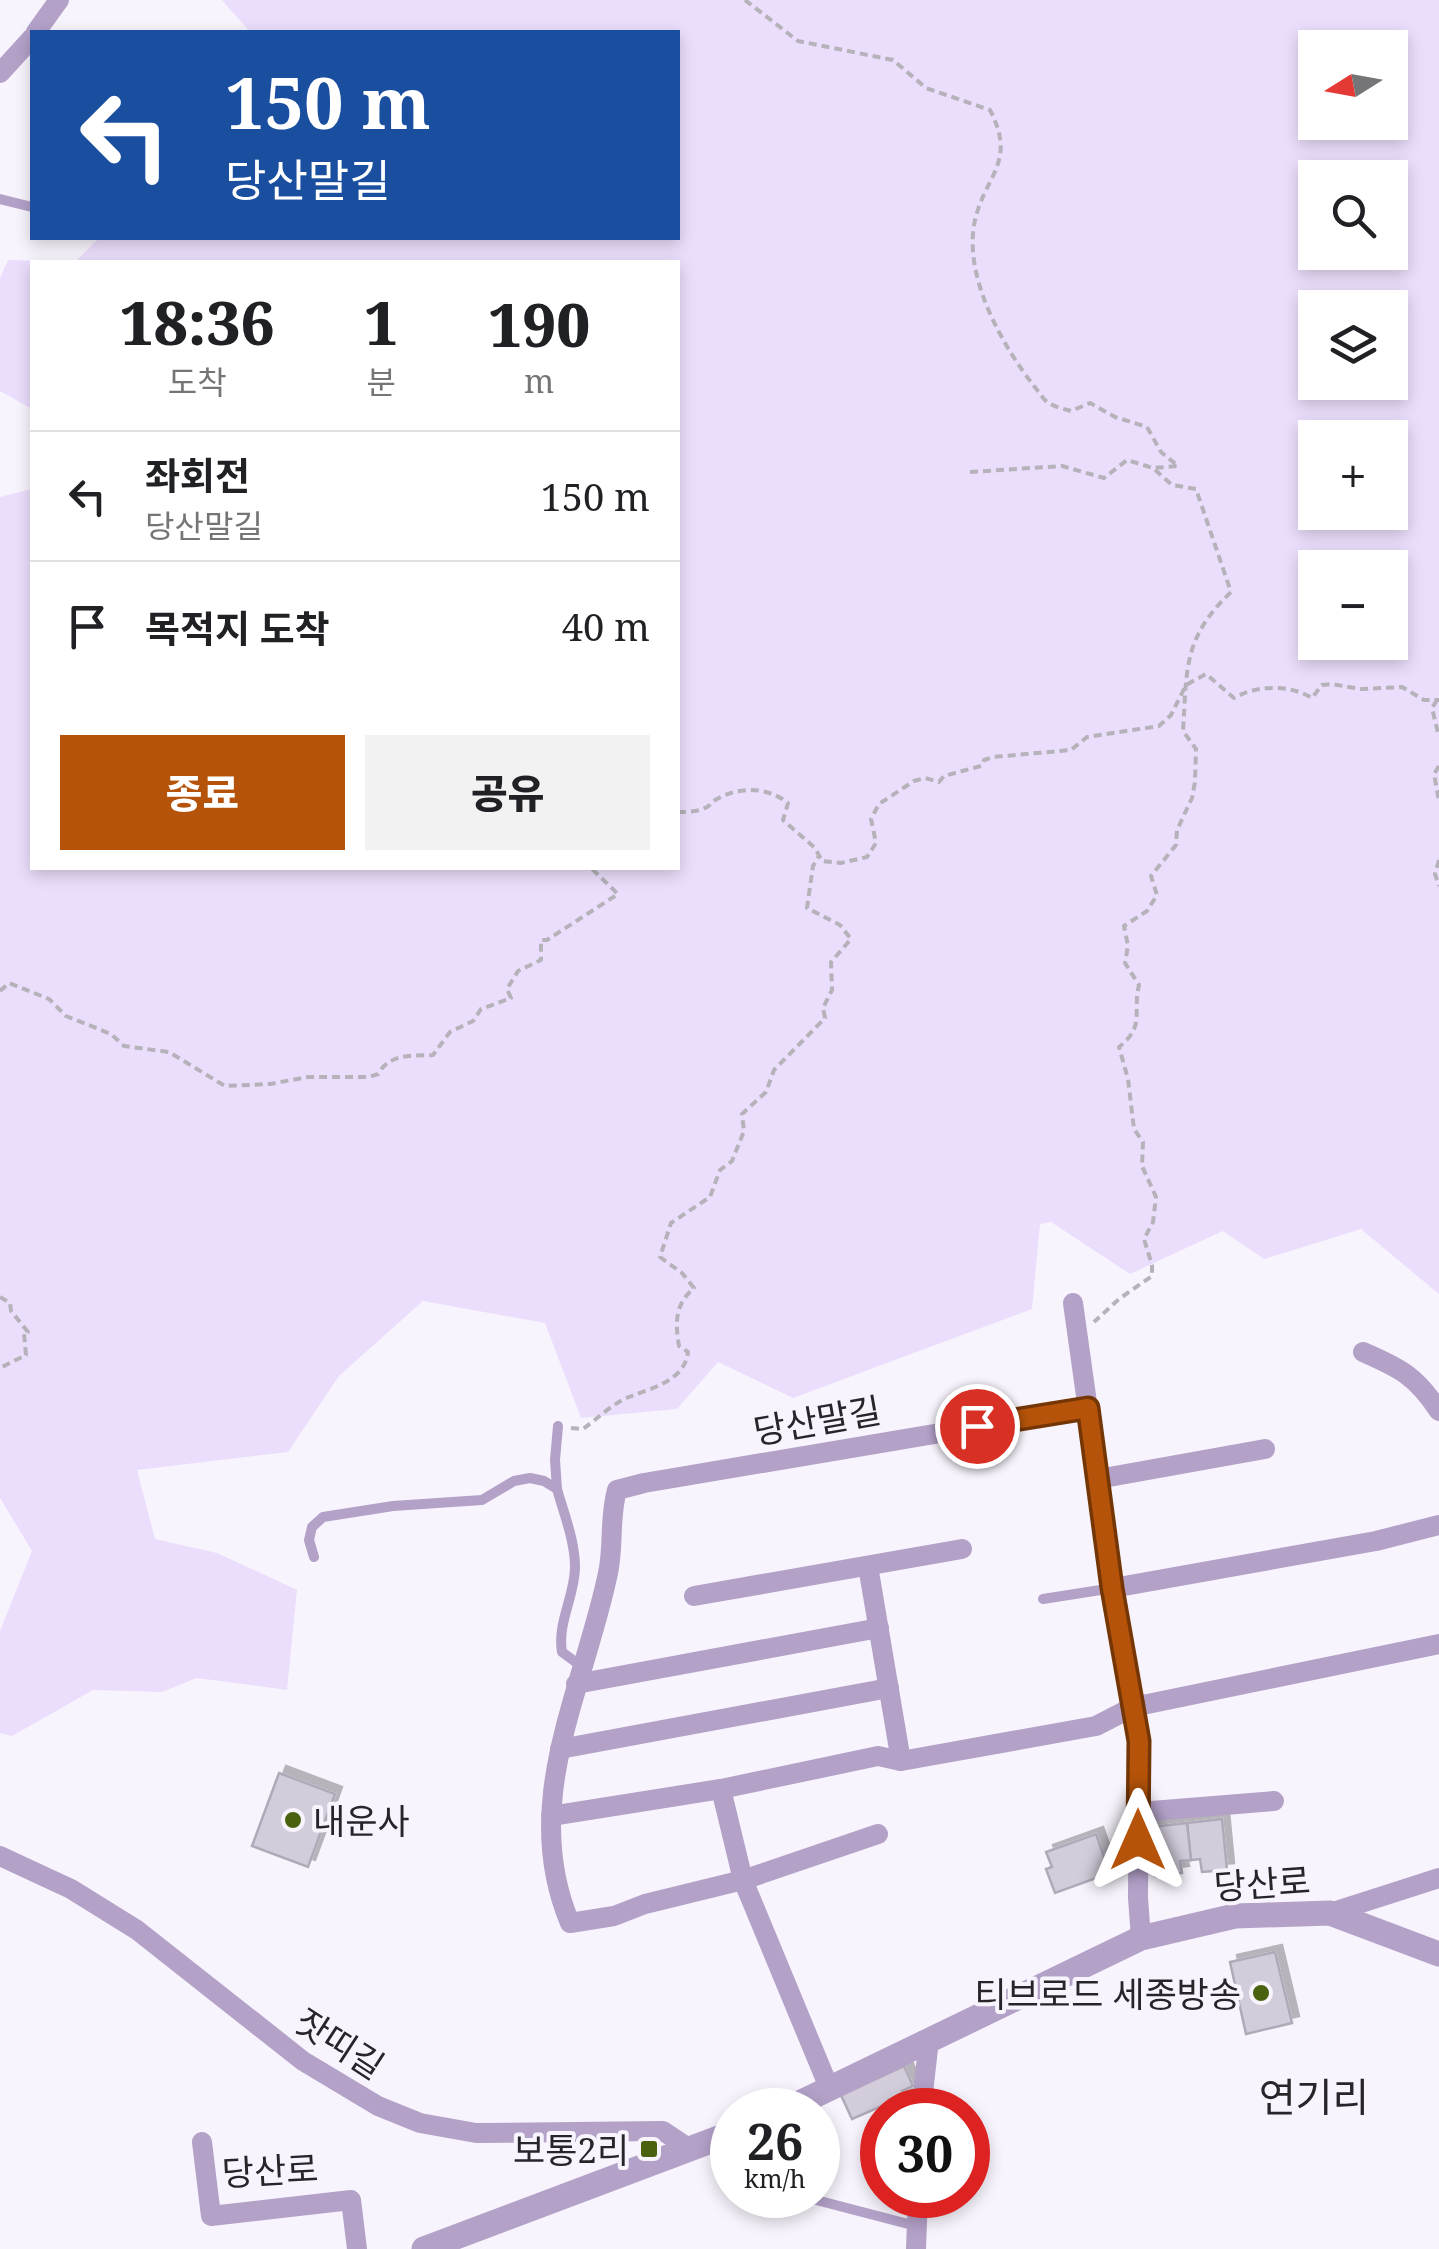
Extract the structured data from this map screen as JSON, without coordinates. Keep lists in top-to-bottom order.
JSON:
{
  "streets": {
    "street": ["당산말길", "당산로", "잣띠길"]
  },
  "districts": ["연기리"],
  "places": {
    "other": ["내운사", "티브로드 세종방송"],
    "transit": ["보통2리"]
  },
  "north": "left",
  "page": {
    "map_buttons": ["+", "−"],
    "turn": ["150 m", "당산말길"],
    "eta": [
      "18:36",
      "도착",
      "1",
      "분",
      "190",
      "m"
    ],
    "list": [
      {
        "name": "좌회전",
        "note": "당산말길",
        "value": "150 m"
      },
      {
        "name": "목적지 도착",
        "value": "40 m"
      }
    ],
    "buttons": ["종료", "공유"],
    "speed": "26 km/h",
    "limit": "30"
  }
}
